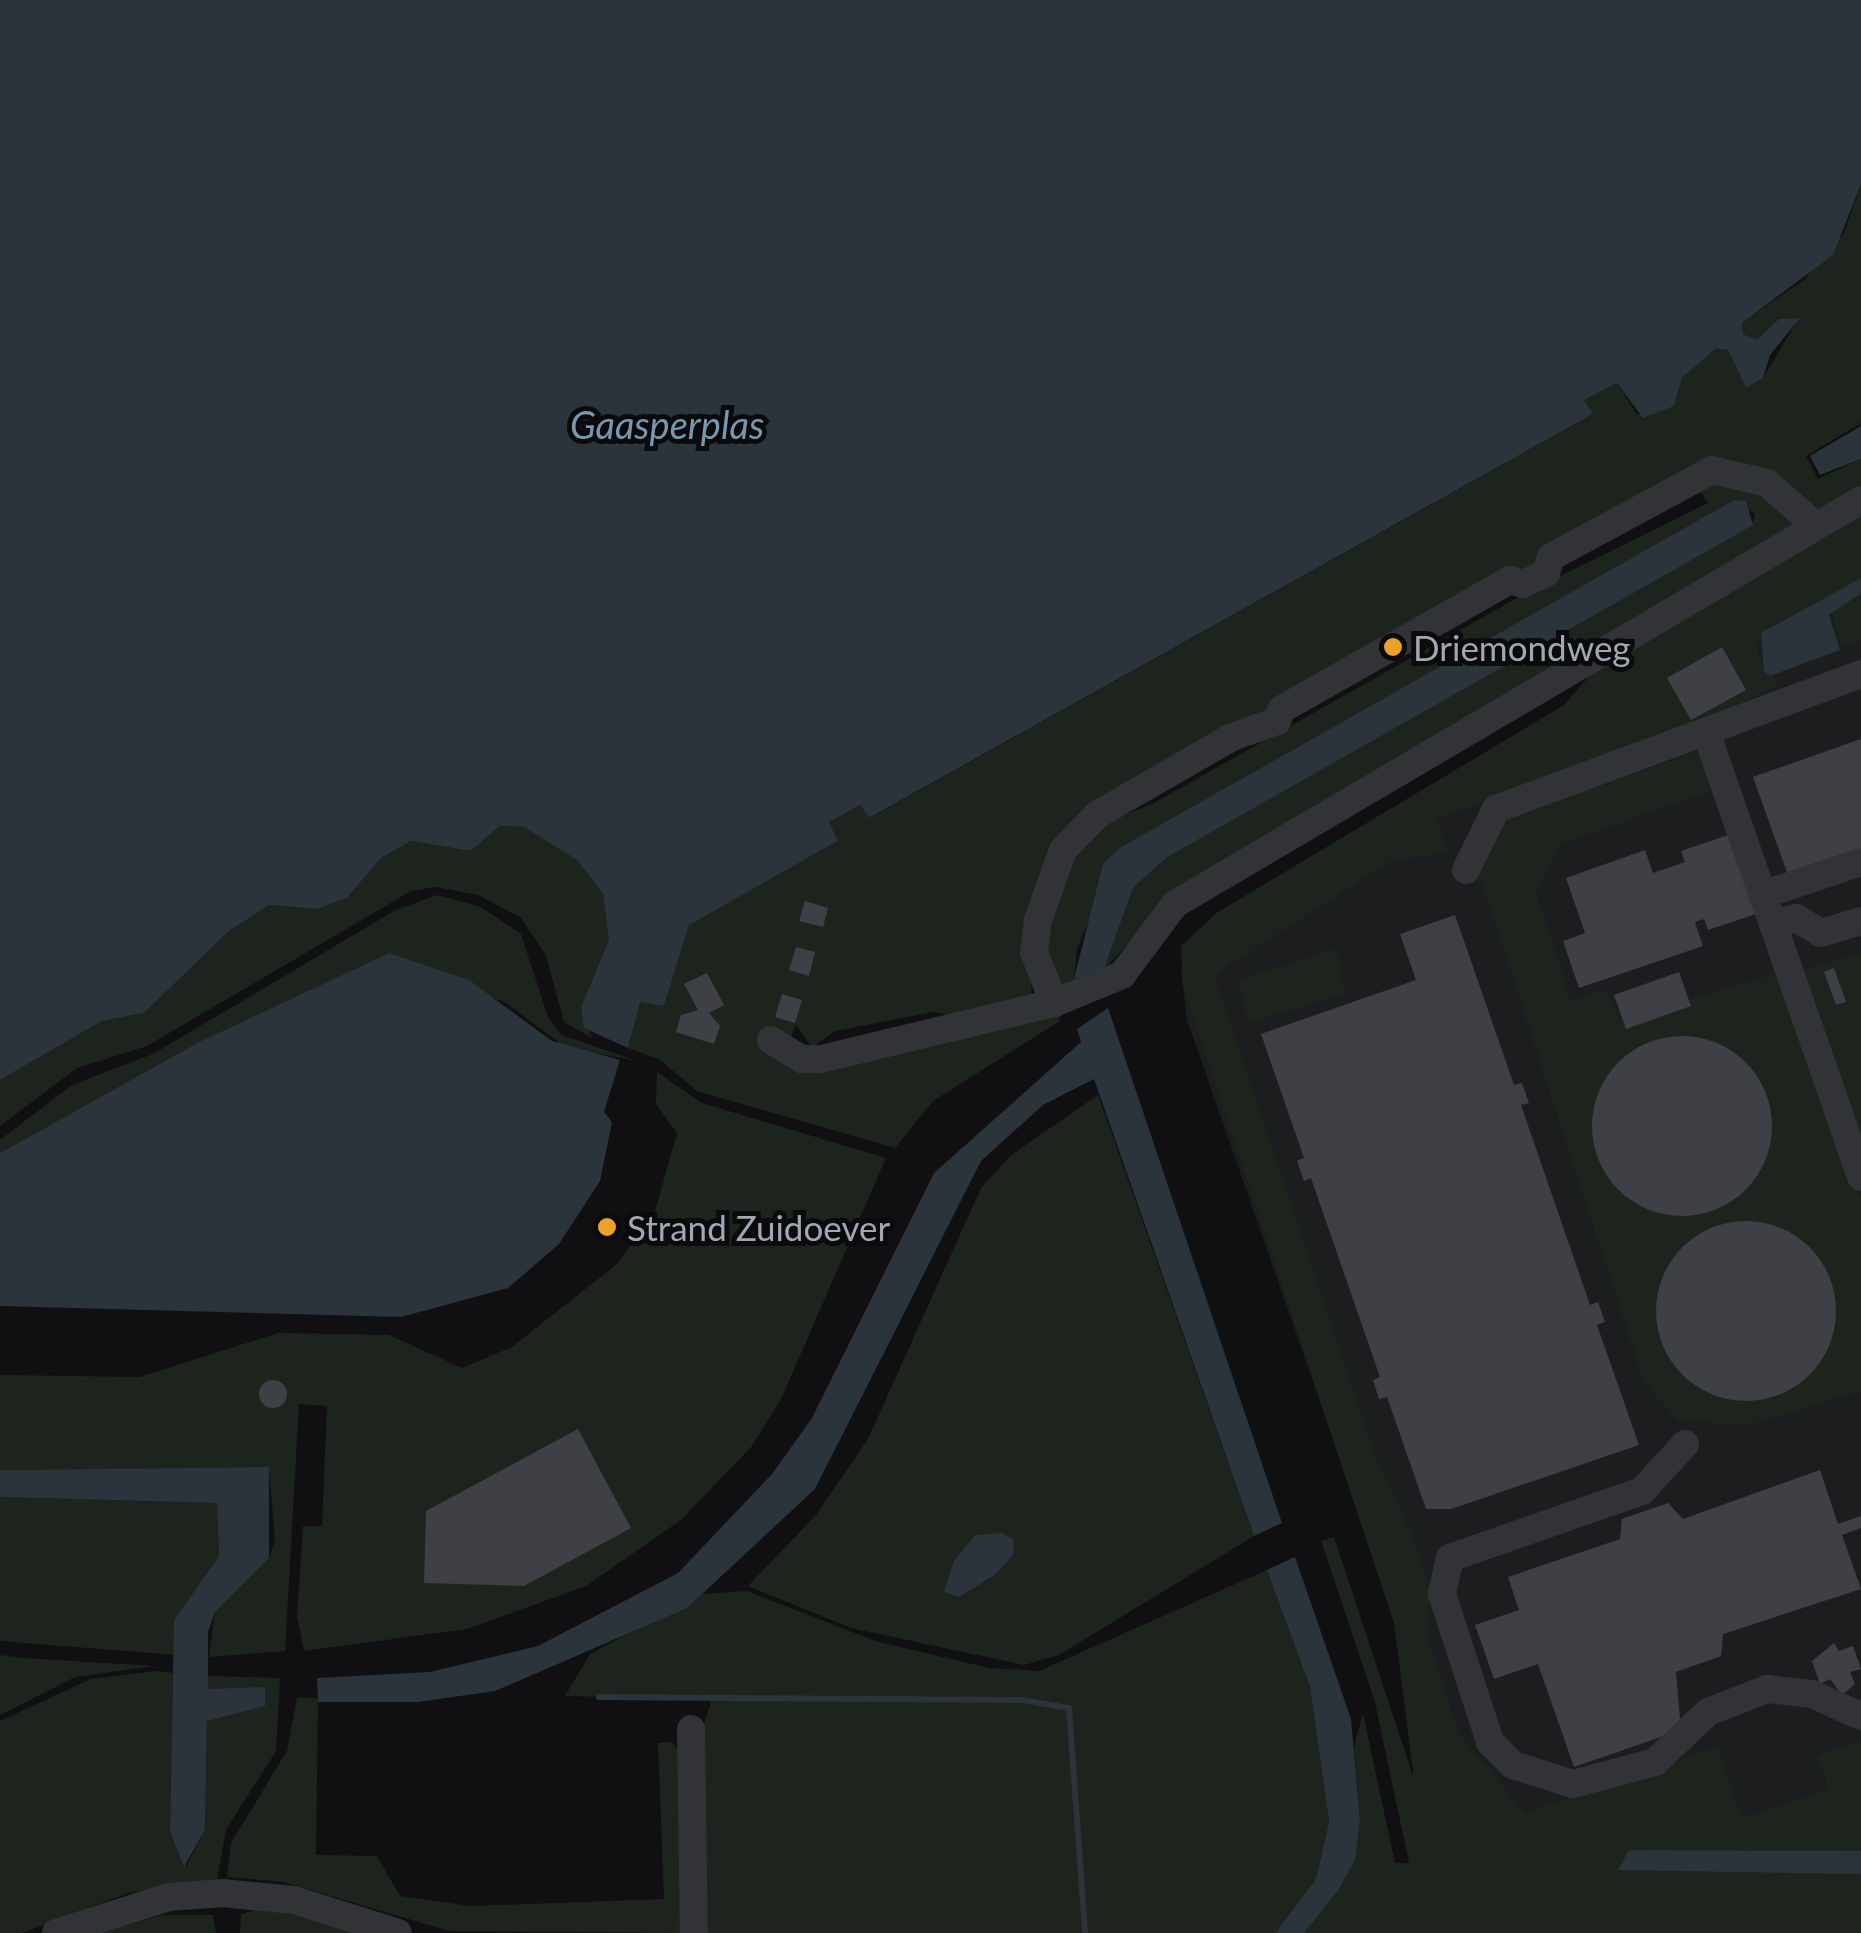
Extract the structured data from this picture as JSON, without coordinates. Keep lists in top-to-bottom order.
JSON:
{
  "water": ["Gaasperplas"],
  "places": ["Driemondweg", "Strand Zuidoever"]
}
